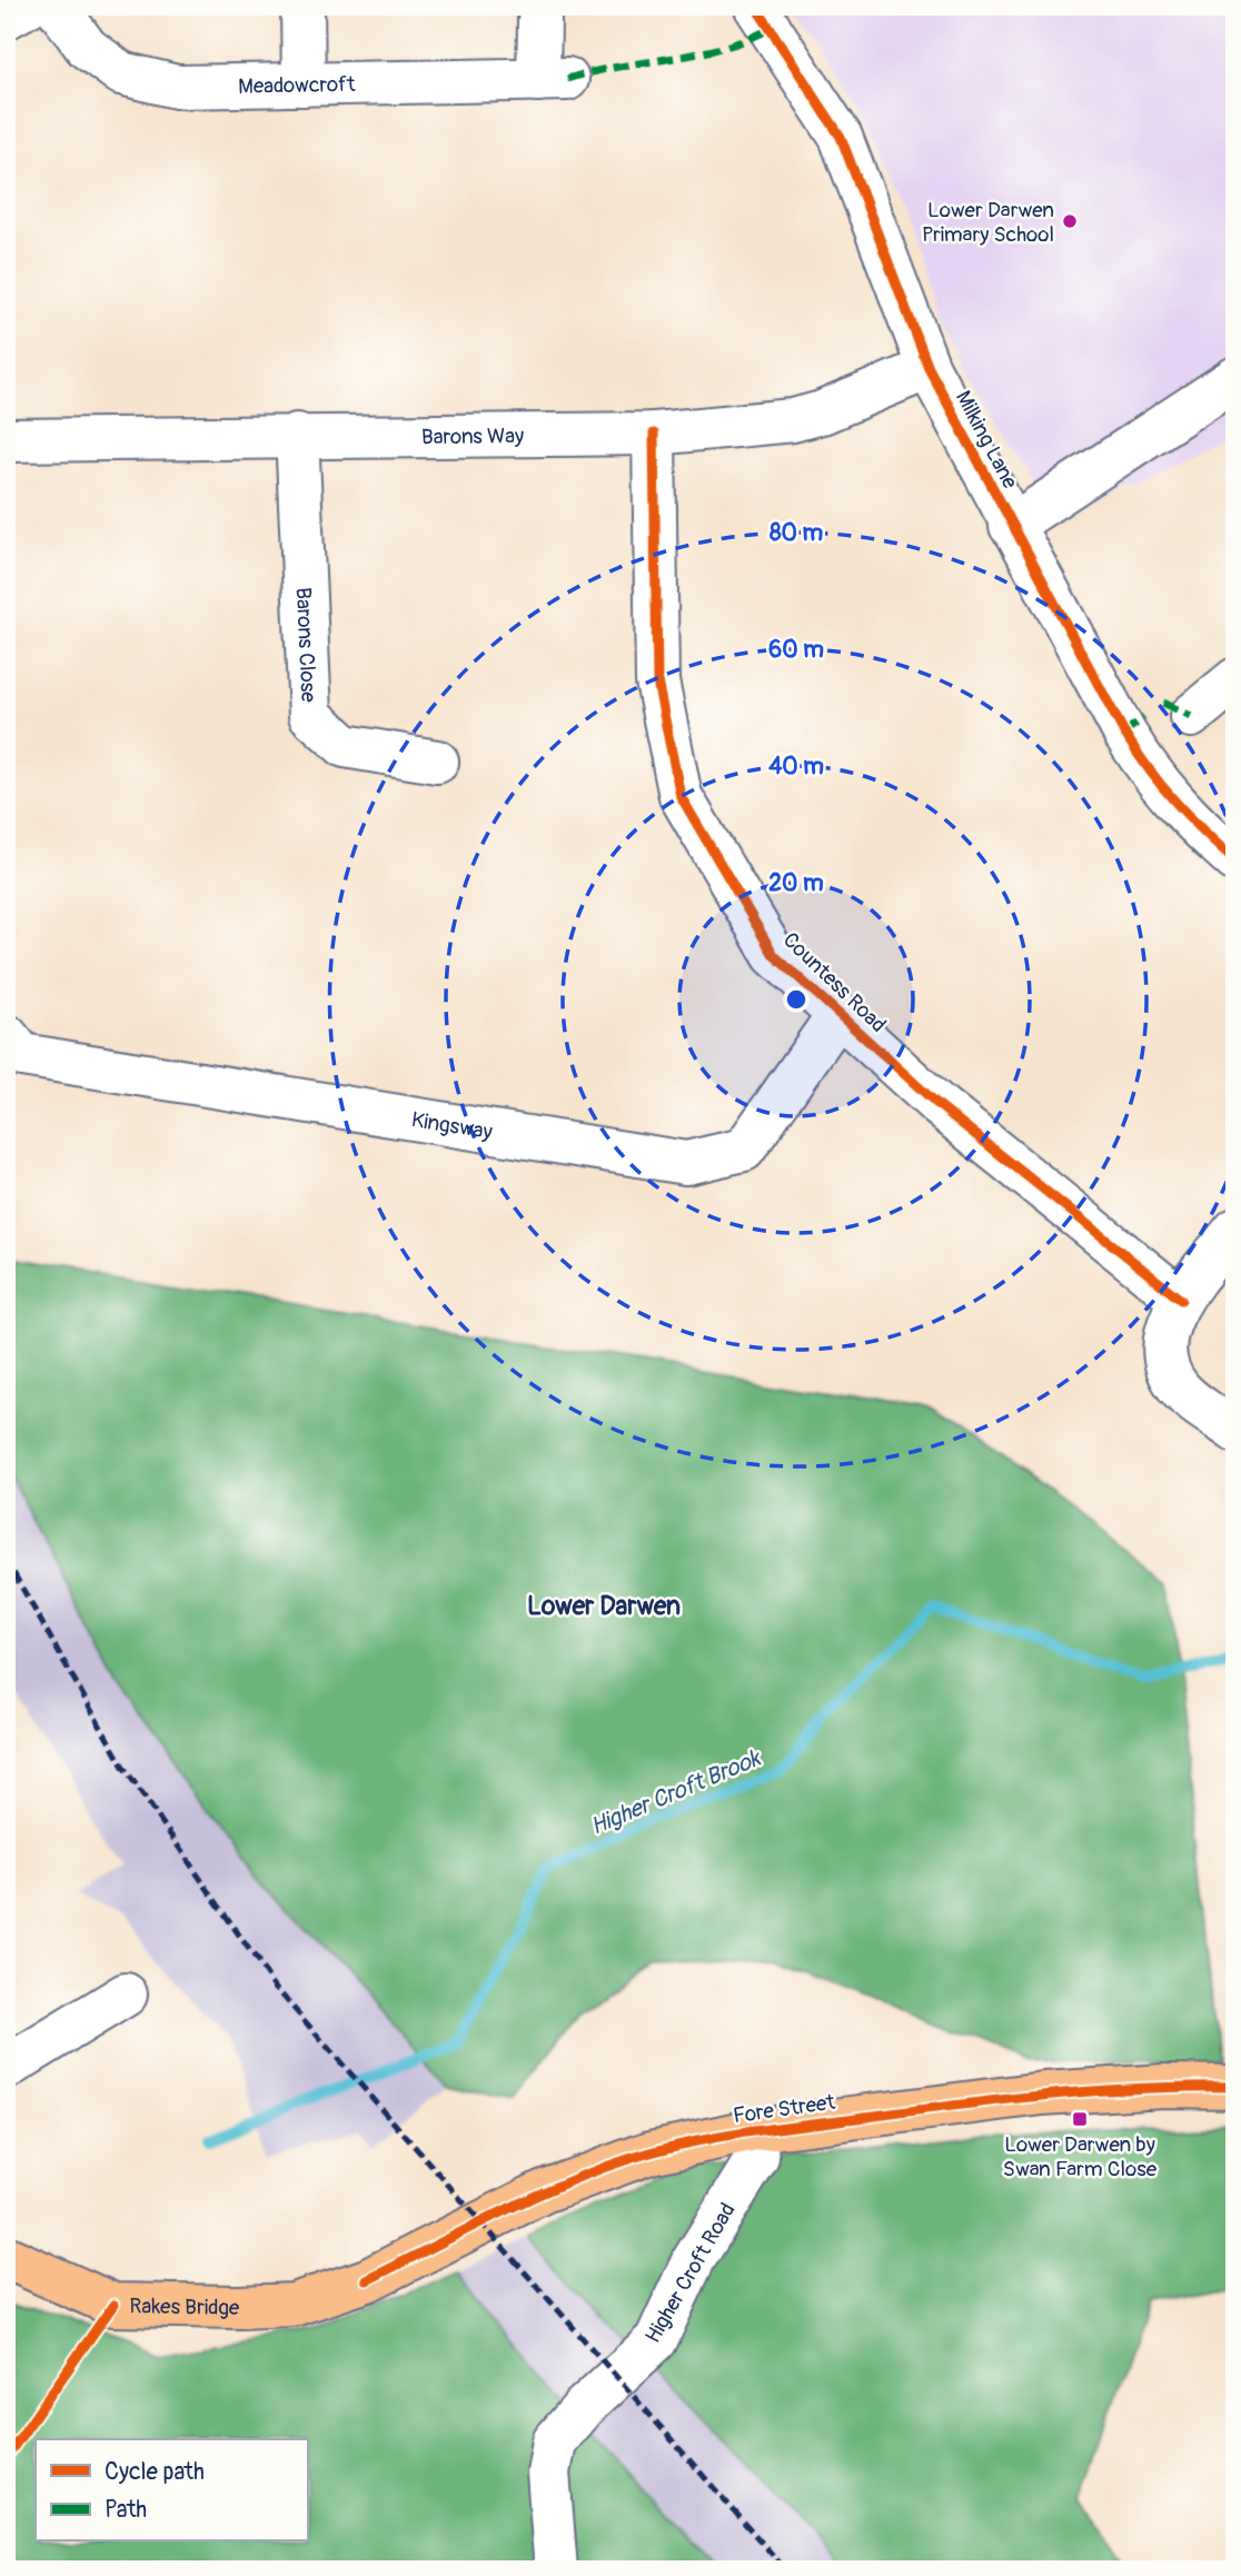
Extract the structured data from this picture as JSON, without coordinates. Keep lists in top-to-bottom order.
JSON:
{
  "streets": {
    "main road": ["Fore Street", "Rakes Bridge"],
    "street": [
      "Meadowcroft",
      "Barons Way",
      "Milking Lane",
      "Barons Close",
      "Countess Road",
      "Kingsway",
      "Higher Croft Road"
    ]
  },
  "crossings": [
    ["Barons Way", "Milking Lane"],
    ["Barons Way", "Barons Close"],
    ["Barons Way", "Countess Road"],
    ["Countess Road", "Kingsway"],
    ["Fore Street", "Higher Croft Road"],
    ["Fore Street", "Rakes Bridge"]
  ],
  "districts": ["Lower Darwen"],
  "water": ["Higher Croft Brook"],
  "places": {
    "other": ["Lower Darwen Primary School"],
    "transit": ["Lower Darwen by Swan Farm Close"]
  },
  "legend": ["Cycle path", "Path"],
  "rings": [
    "80 m",
    "60 m",
    "40 m",
    "20 m"
  ]
}
